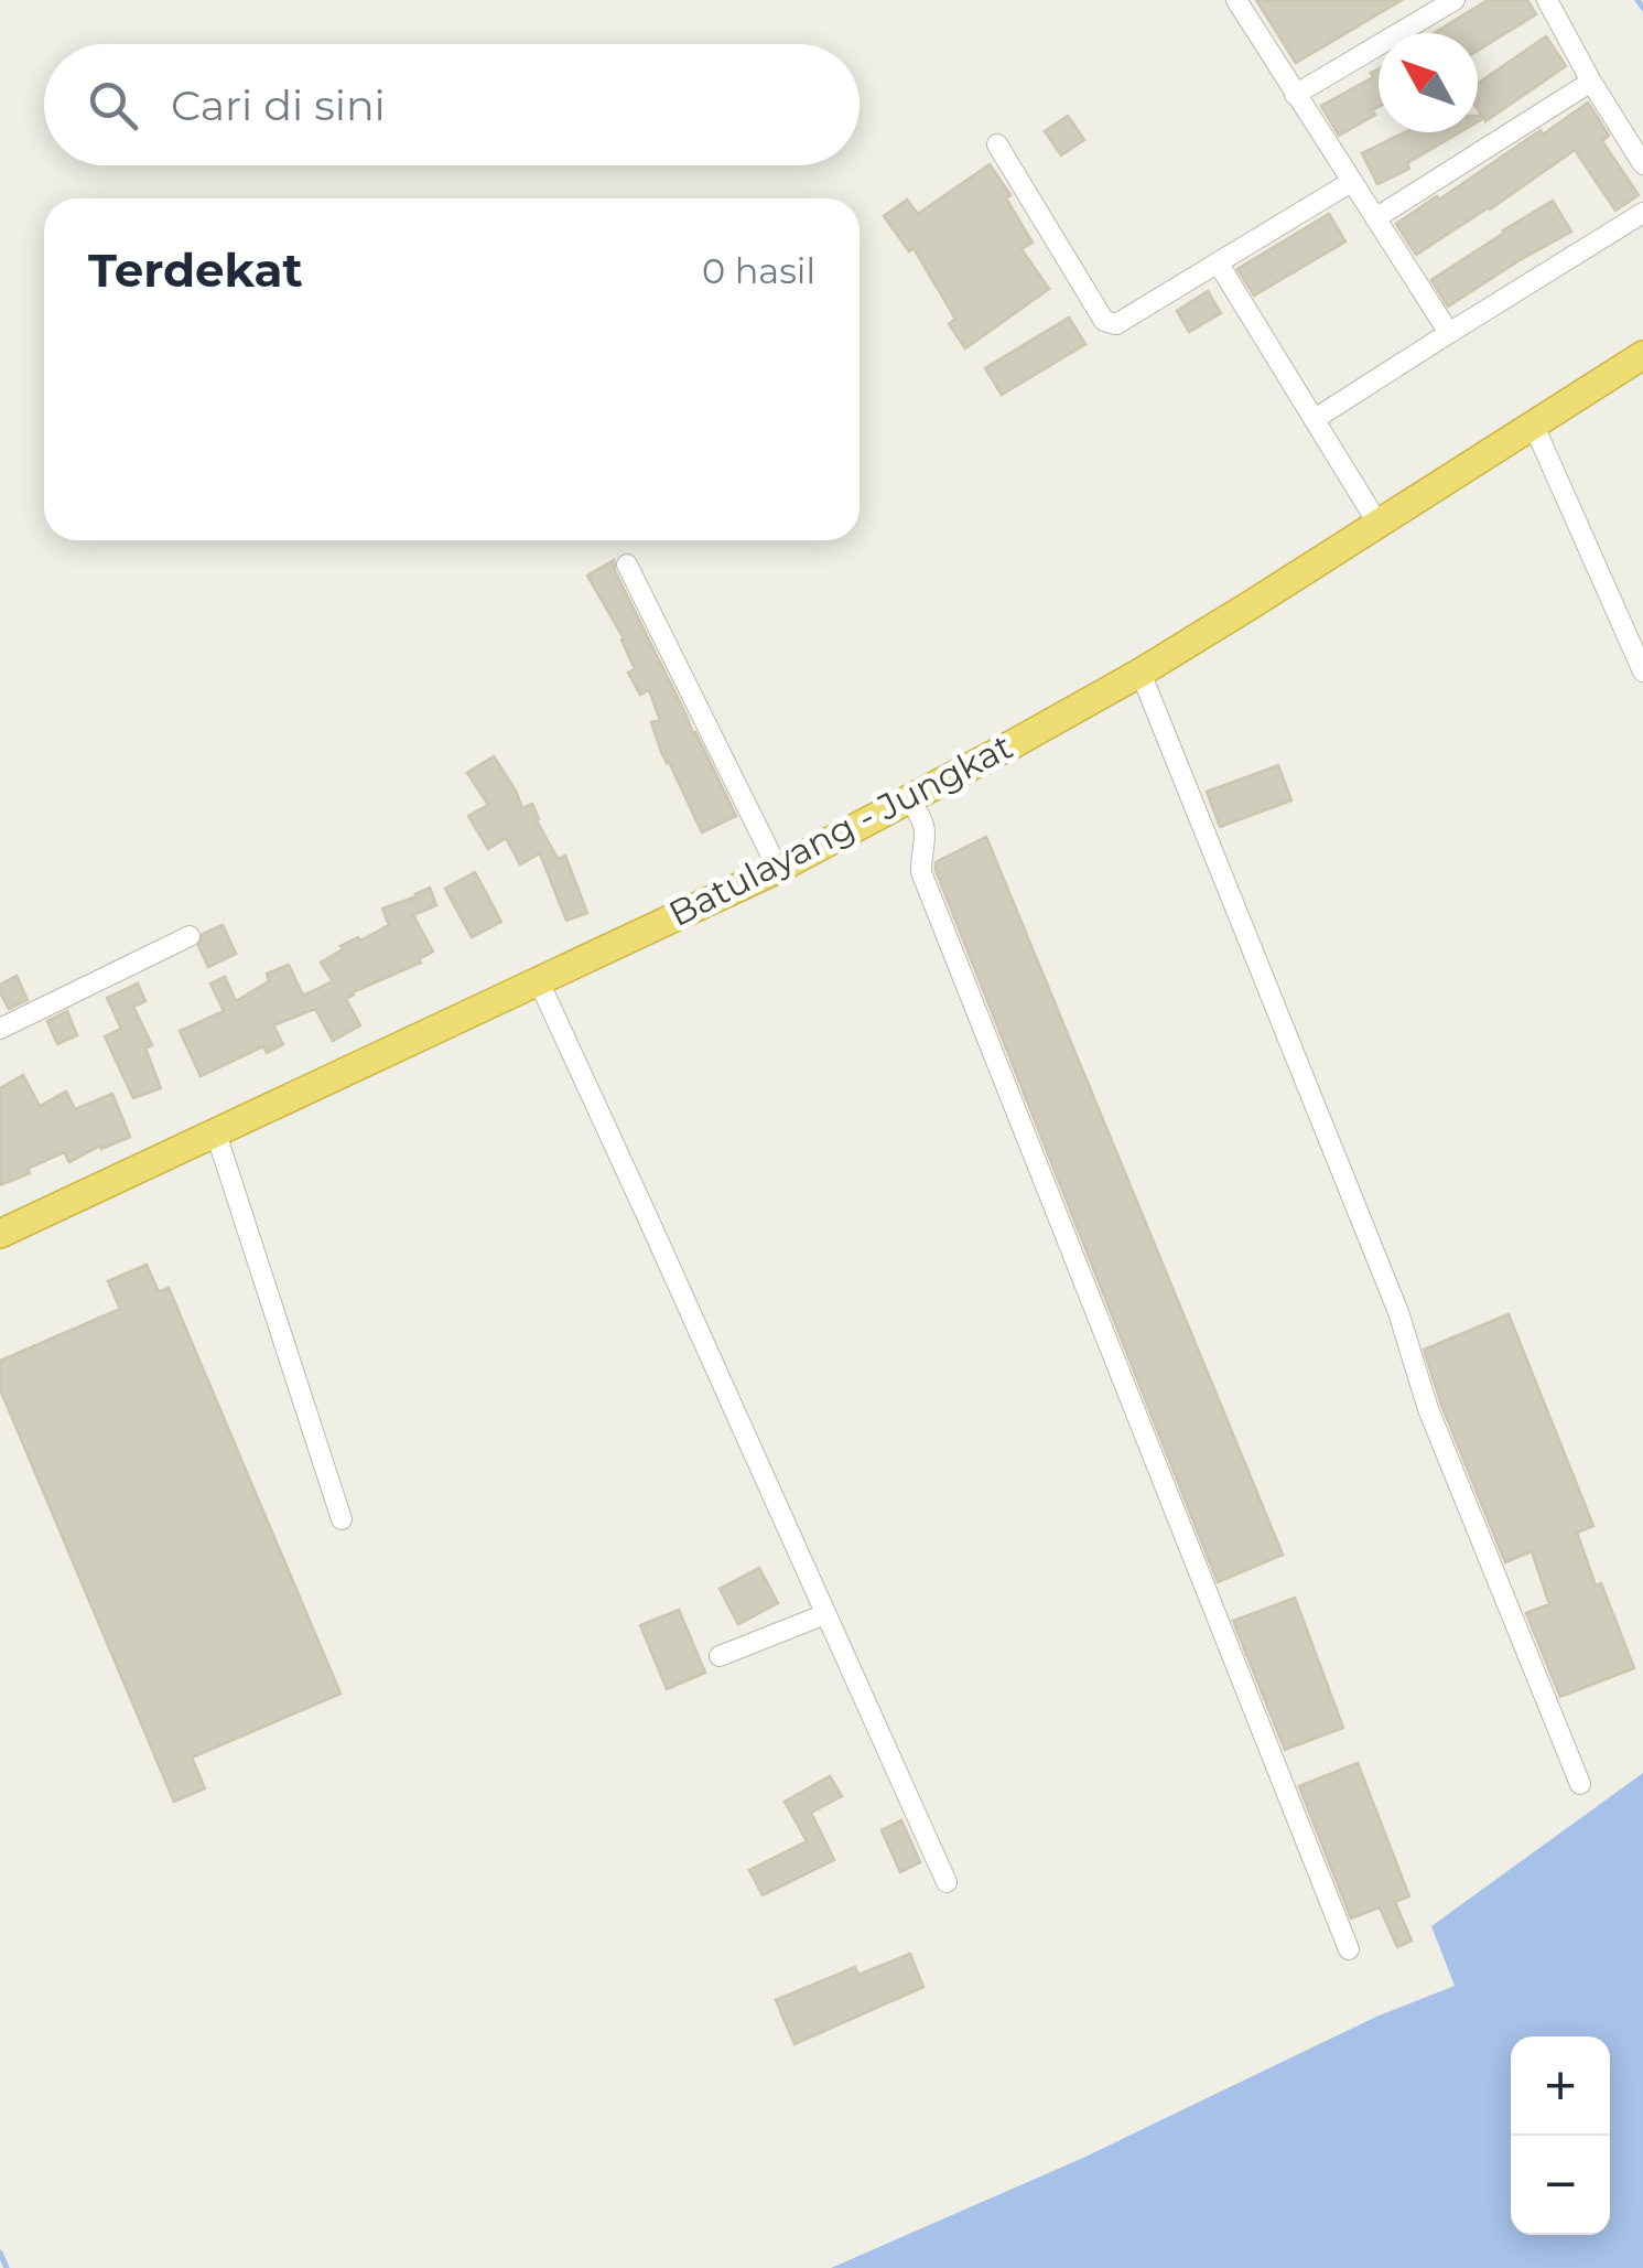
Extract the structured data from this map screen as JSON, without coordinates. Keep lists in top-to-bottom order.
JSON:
{
  "streets": {
    "highway": ["Batulayang - Jungkat"]
  },
  "north": "top left",
  "page": {
    "search": "Cari di sini",
    "heading": ["Terdekat", "0 hasil"],
    "map_buttons": ["+", "−"]
  }
}
